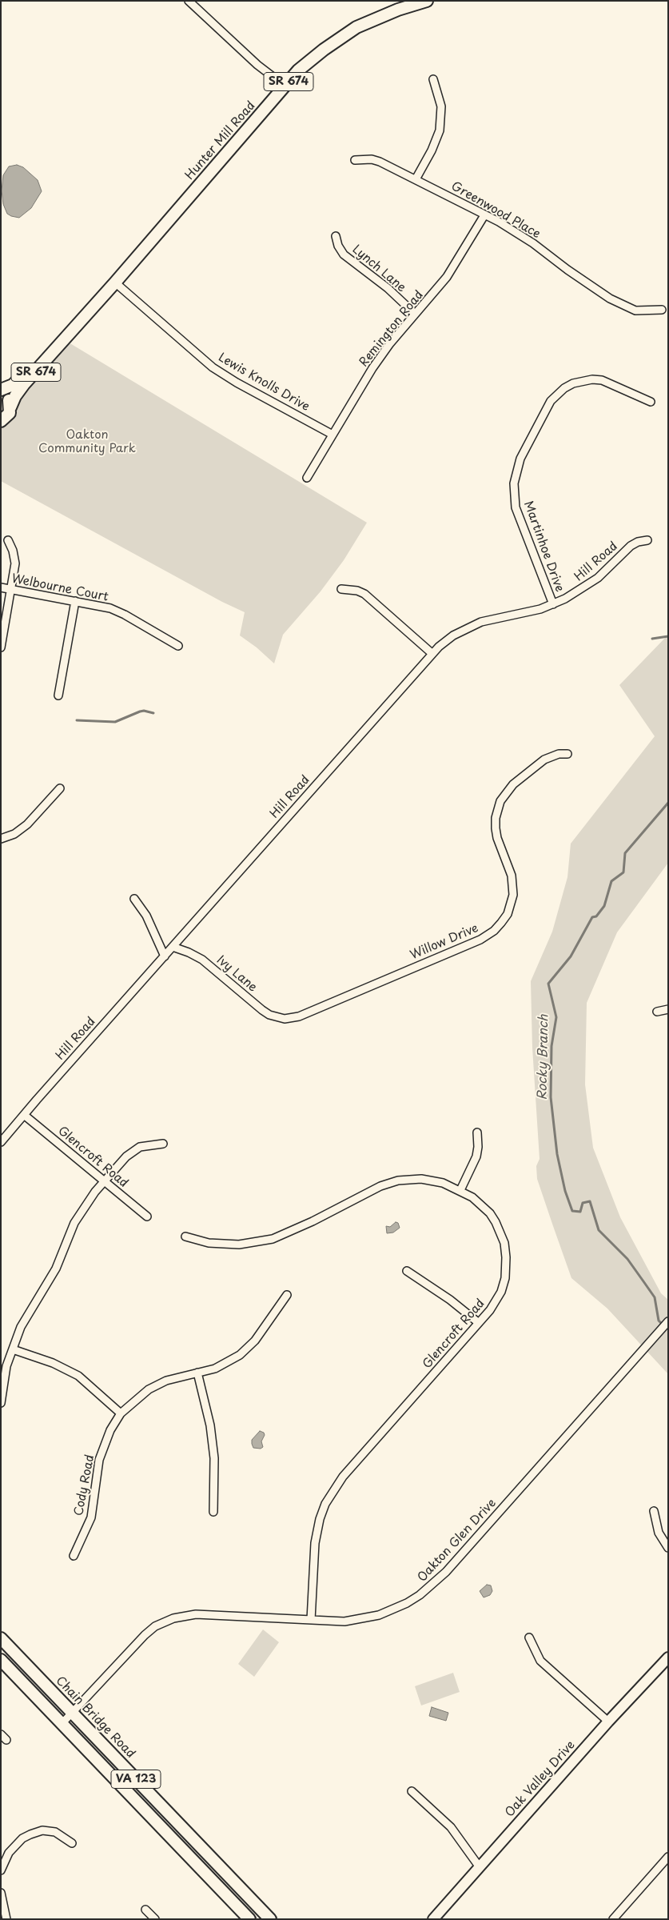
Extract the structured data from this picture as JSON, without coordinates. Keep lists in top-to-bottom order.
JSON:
{
  "streets": {
    "main road": [
      "SR 674",
      "Hunter Mill Road",
      "Chain Bridge Road",
      "VA 123"
    ],
    "street": [
      "Greenwood Place",
      "Lynch Lane",
      "Remington Road",
      "Lewis Knolls Drive",
      "Martinhoe Drive",
      "Hill Road",
      "Welbourne Court",
      "Willow Drive",
      "Ivy Lane",
      "Glencroft Road",
      "Cody Road",
      "Oakton Glen Drive",
      "Oak Valley Drive"
    ]
  },
  "crossings": [
    ["Hunter Mill Road", "Lewis Knolls Drive"],
    ["Greenwood Place", "Remington Road"],
    ["Lynch Lane", "Remington Road"],
    ["Remington Road", "Lewis Knolls Drive"],
    ["Martinhoe Drive", "Hill Road"],
    ["Hill Road", "Ivy Lane"],
    ["Hill Road", "Glencroft Road"],
    ["Willow Drive", "Ivy Lane"],
    ["Glencroft Road", "Oakton Glen Drive"],
    ["Oakton Glen Drive", "Chain Bridge Road"],
    ["Oakton Glen Drive", "VA 123"]
  ],
  "water": ["Rocky Branch"],
  "parks": ["Oakton Community Park"]
}
